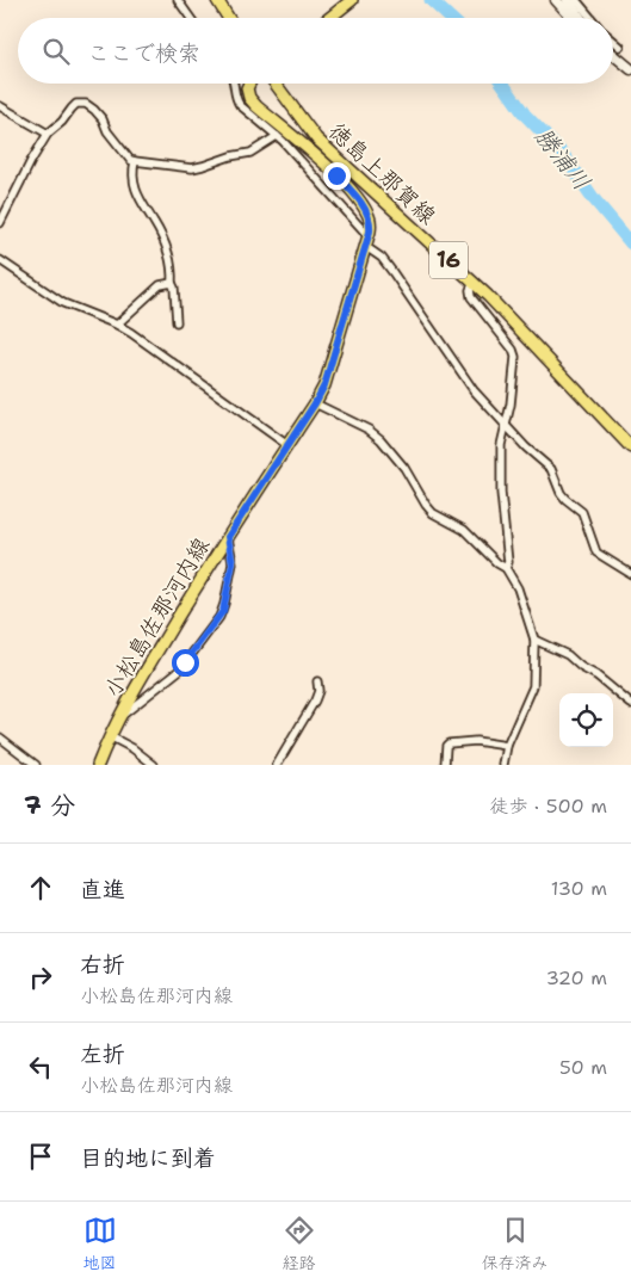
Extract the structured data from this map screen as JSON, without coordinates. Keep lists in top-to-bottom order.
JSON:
{
  "streets": {
    "main road": ["徳島上那賀線", "16", "小松島佐那河内線"]
  },
  "water": ["勝浦川"],
  "page": {
    "search": "ここで検索",
    "heading": ["7 分", "徒歩 · 500 m"],
    "list": [
      ["直進", "130 m"],
      ["右折", "小松島佐那河内線", "320 m"],
      ["左折", "小松島佐那河内線", "50 m"],
      "目的地に到着"
    ],
    "nav": ["地図", "経路", "保存済み"]
  }
}
